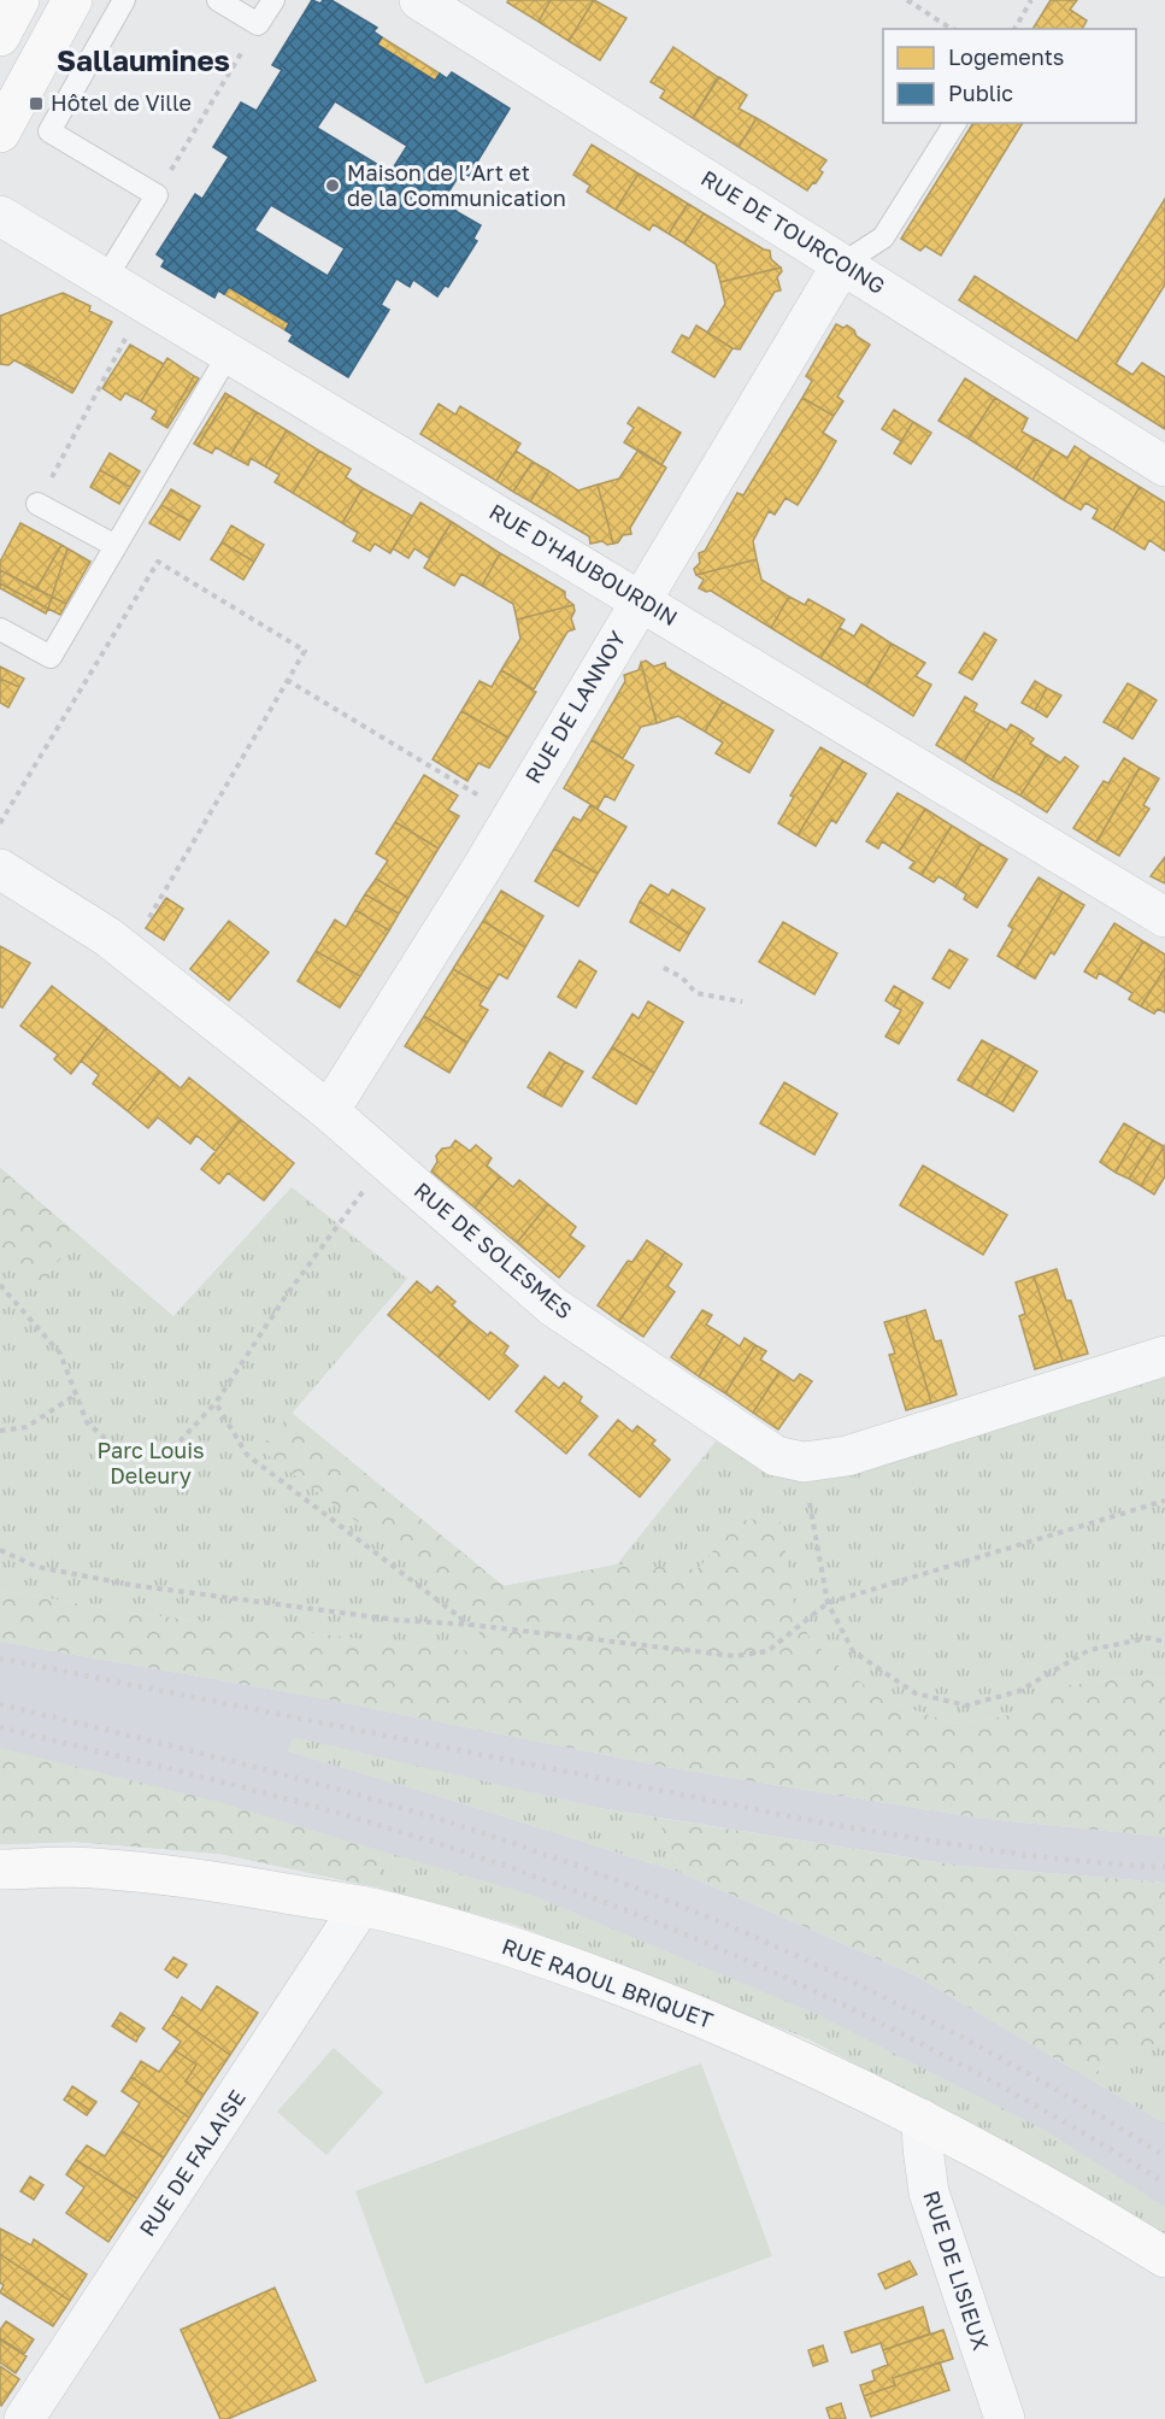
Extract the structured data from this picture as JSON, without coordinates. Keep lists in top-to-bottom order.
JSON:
{
  "streets": {
    "street": [
      "RUE DE TOURCOING",
      "RUE D'HAUBOURDIN",
      "RUE DE LANNOY",
      "RUE DE SOLESMES",
      "RUE RAOUL BRIQUET",
      "RUE DE FALAISE",
      "RUE DE LISIEUX"
    ]
  },
  "crossings": [
    ["RUE DE TOURCOING", "RUE DE LANNOY"],
    ["RUE D'HAUBOURDIN", "RUE DE LANNOY"],
    ["RUE DE LANNOY", "RUE DE SOLESMES"],
    ["RUE RAOUL BRIQUET", "RUE DE FALAISE"],
    ["RUE RAOUL BRIQUET", "RUE DE LISIEUX"]
  ],
  "districts": ["Sallaumines"],
  "parks": ["Parc Louis Deleury"],
  "places": {
    "transit": ["Hôtel de Ville"],
    "other": ["Maison de l’Art et de la Communication"]
  },
  "legend": ["Logements", "Public"]
}
